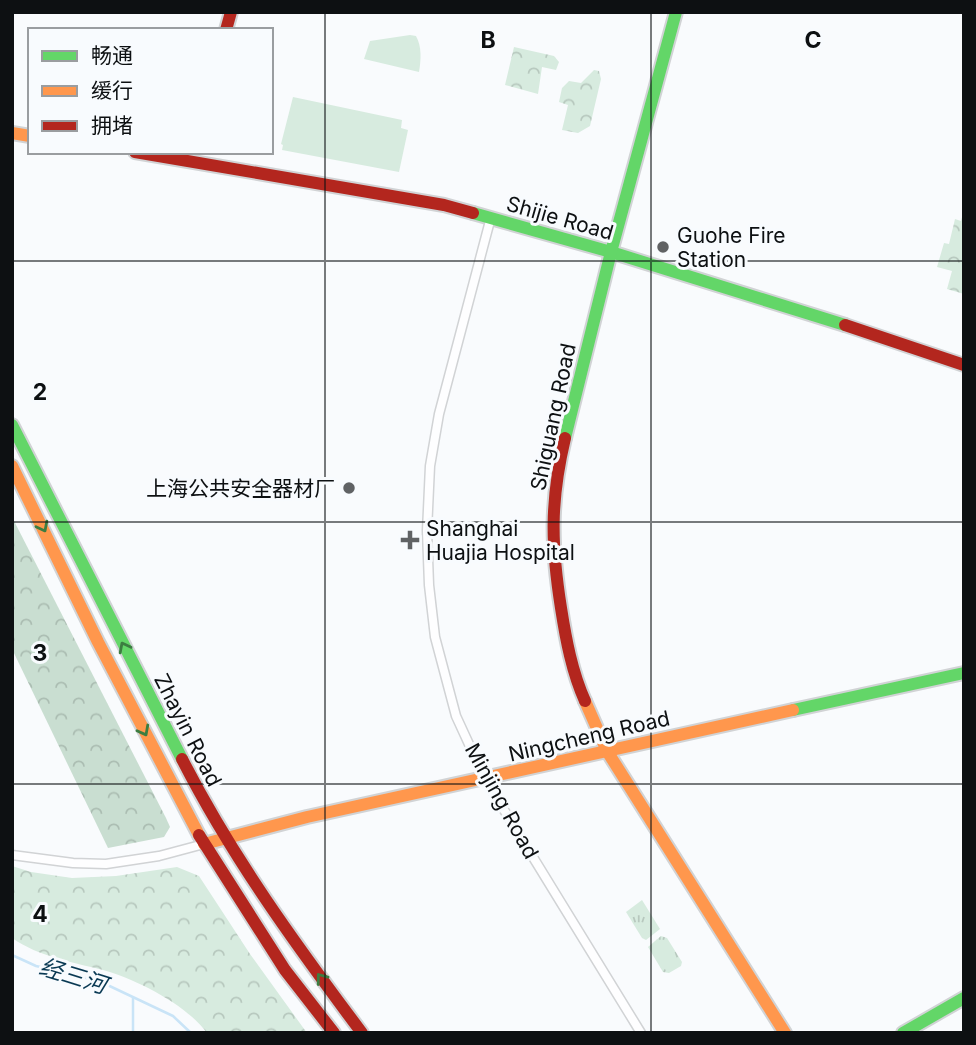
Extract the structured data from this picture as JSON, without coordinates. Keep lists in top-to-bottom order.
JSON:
{
  "streets": {
    "street": [
      "Shijie Road",
      "Shiguang Road",
      "Zhayin Road",
      "Ningcheng Road",
      "Minjing Road"
    ]
  },
  "crossings": [
    ["Shijie Road", "Shiguang Road"],
    ["Shijie Road", "Minjing Road"],
    ["Shiguang Road", "Ningcheng Road"],
    ["Zhayin Road", "Ningcheng Road"],
    ["Ningcheng Road", "Minjing Road"]
  ],
  "water": ["经三河"],
  "places": {
    "other": ["Guohe Fire Station", "上海公共安全器材厂"],
    "health": ["Shanghai Huajia Hospital"]
  },
  "legend": ["畅通", "缓行", "拥堵"],
  "grid": {
    "columns": ["B", "C"],
    "rows": ["2", "3", "4"]
  }
}
